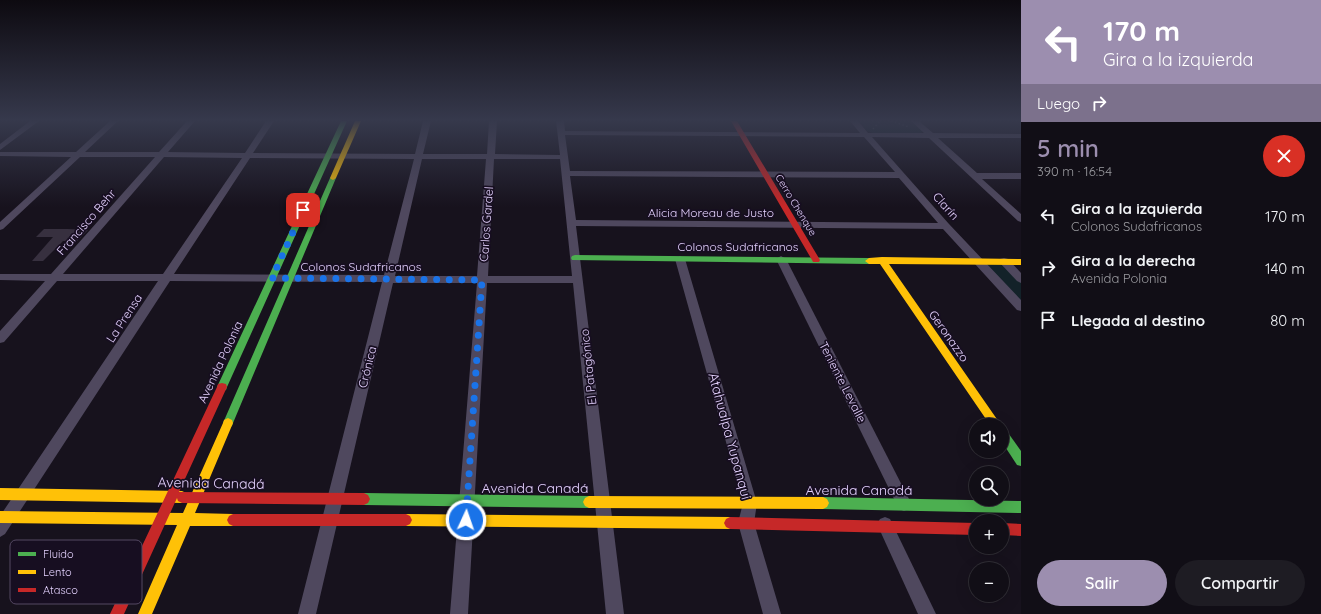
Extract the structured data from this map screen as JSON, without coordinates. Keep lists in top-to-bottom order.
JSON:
{
  "streets": {
    "main road": [
      "Cerro Chenque",
      "Colonos Sudafricanos",
      "Geronazzo",
      "Avenida Polonia",
      "Avenida Canadá"
    ],
    "street": [
      "Clarín",
      "Alicia Moreau de Justo",
      "Francisco Behr",
      "Carlos Gardel",
      "La Prensa",
      "Crónica",
      "El Patagónico",
      "Teniente Levalle",
      "Atahualpa Yupanqui"
    ]
  },
  "crossings": [
    ["Cerro Chenque", "Alicia Moreau de Justo"],
    ["Cerro Chenque", "Colonos Sudafricanos"],
    ["Clarín", "Alicia Moreau de Justo"],
    ["Clarín", "Colonos Sudafricanos"],
    ["Alicia Moreau de Justo", "El Patagónico"],
    ["Francisco Behr", "Colonos Sudafricanos"],
    ["Carlos Gardel", "Colonos Sudafricanos"],
    ["Carlos Gardel", "Avenida Canadá"],
    ["Colonos Sudafricanos", "La Prensa"],
    ["Colonos Sudafricanos", "Geronazzo"],
    ["Colonos Sudafricanos", "Avenida Polonia"],
    ["Colonos Sudafricanos", "Crónica"],
    ["Colonos Sudafricanos", "El Patagónico"],
    ["Colonos Sudafricanos", "Teniente Levalle"],
    ["Colonos Sudafricanos", "Atahualpa Yupanqui"],
    ["La Prensa", "Avenida Canadá"],
    ["Avenida Polonia", "Avenida Canadá"],
    ["Crónica", "Avenida Canadá"],
    ["El Patagónico", "Avenida Canadá"],
    ["Teniente Levalle", "Avenida Canadá"],
    ["Atahualpa Yupanqui", "Avenida Canadá"]
  ],
  "legend": ["Fluido", "Lento", "Atasco"],
  "page": {
    "turn": ["170 m", "Gira a la izquierda"],
    "then": "Luego",
    "heading": ["5 min", "390 m · 16:54"],
    "list": [
      {
        "name": "Gira a la izquierda",
        "note": "Colonos Sudafricanos",
        "value": "170 m"
      },
      {
        "name": "Gira a la derecha",
        "note": "Avenida Polonia",
        "value": "140 m"
      },
      {
        "name": "Llegada al destino",
        "value": "80 m"
      }
    ],
    "map_buttons": ["+", "−"],
    "buttons": ["Salir", "Compartir"]
  }
}
